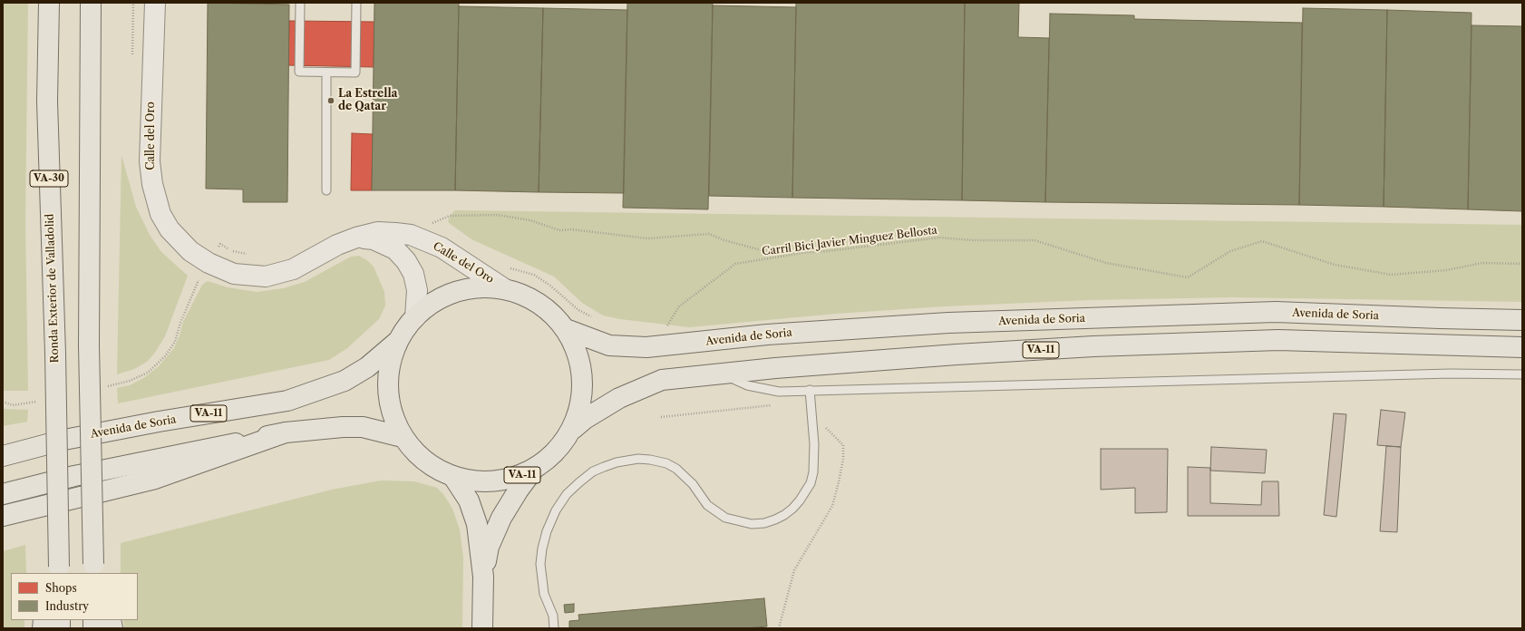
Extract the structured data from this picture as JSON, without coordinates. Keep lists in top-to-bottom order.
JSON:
{
  "streets": {
    "highway": [
      "VA-30",
      "Ronda Exterior de Valladolid",
      "Avenida de Soria",
      "VA-11"
    ],
    "street": ["Calle del Oro"],
    "path": ["Carril Bici Javier Mínguez Bellosta"]
  },
  "crossings": [
    ["Calle del Oro", "VA-11"],
    ["Avenida de Soria", "VA-11"]
  ],
  "places": ["La Estrella de Qatar"],
  "legend": ["Shops", "Industry"]
}
